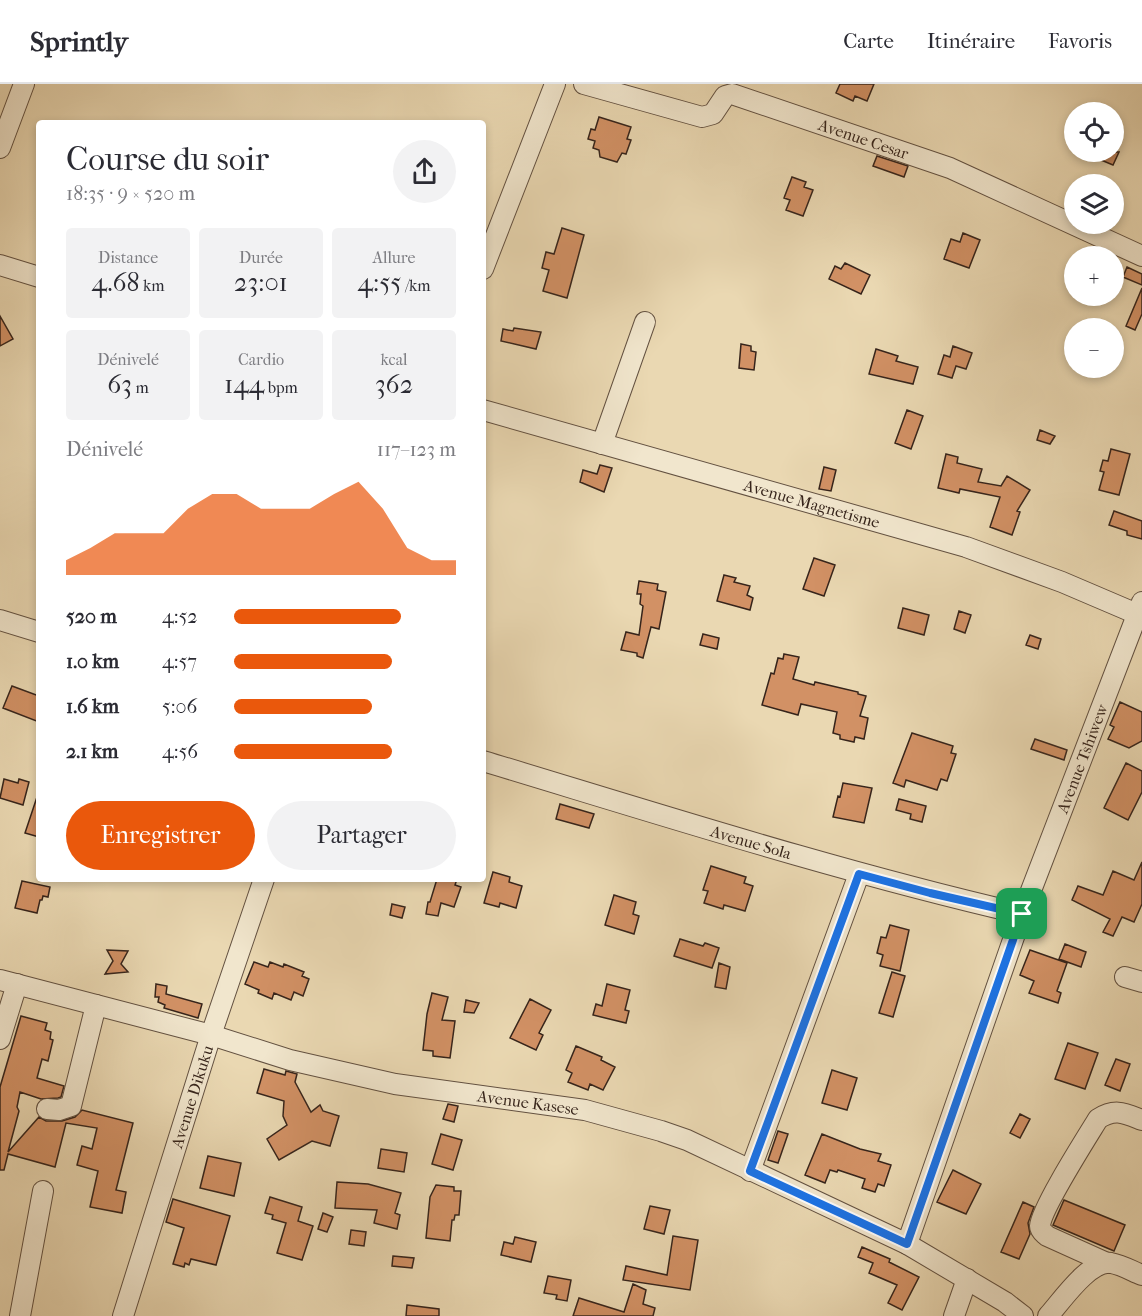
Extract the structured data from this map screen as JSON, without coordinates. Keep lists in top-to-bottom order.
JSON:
{
  "streets": {
    "street": [
      "Avenue Cesar",
      "Avenue Magnetisme",
      "Avenue Tshiwew",
      "Avenue Sola",
      "Avenue Dikuku",
      "Avenue Kasese"
    ]
  },
  "crossings": [
    ["Avenue Magnetisme", "Avenue Tshiwew"],
    ["Avenue Tshiwew", "Avenue Sola"],
    ["Avenue Tshiwew", "Avenue Kasese"],
    ["Avenue Dikuku", "Avenue Kasese"]
  ],
  "page": {
    "header": "Sprintly",
    "nav": ["Carte", "Itinéraire", "Favoris"],
    "map_buttons": ["+", "−"],
    "heading": ["Course du soir", "18:35 · 9 × 520 m"],
    "stats": [
      ["Distance", "4.68 km"],
      ["Durée", "23:01"],
      ["Allure", "4:55 /km"],
      ["Dénivelé", "63 m"],
      ["Cardio", "144 bpm"],
      ["kcal", "362"]
    ],
    "chart": ["Dénivelé", "117–123 m"],
    "list": [
      {
        "name": "520 m",
        "note": "4:52"
      },
      {
        "name": "1.0 km",
        "note": "4:57"
      },
      {
        "name": "1.6 km",
        "note": "5:06"
      },
      {
        "name": "2.1 km",
        "note": "4:56"
      }
    ],
    "buttons": ["Enregistrer", "Partager"]
  }
}
